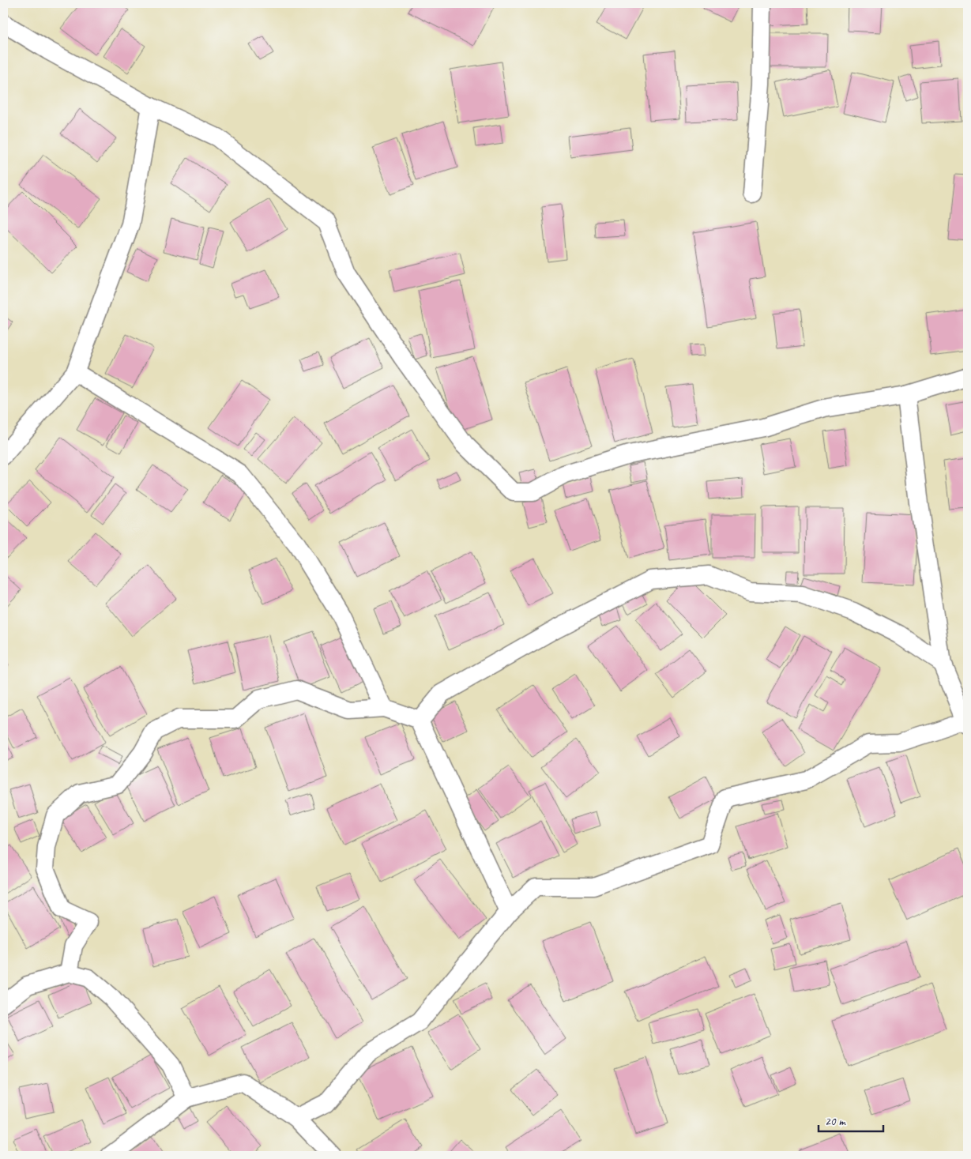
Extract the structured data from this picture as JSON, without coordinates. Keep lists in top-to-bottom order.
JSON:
{
  "scale_bar": "20 m"
}
